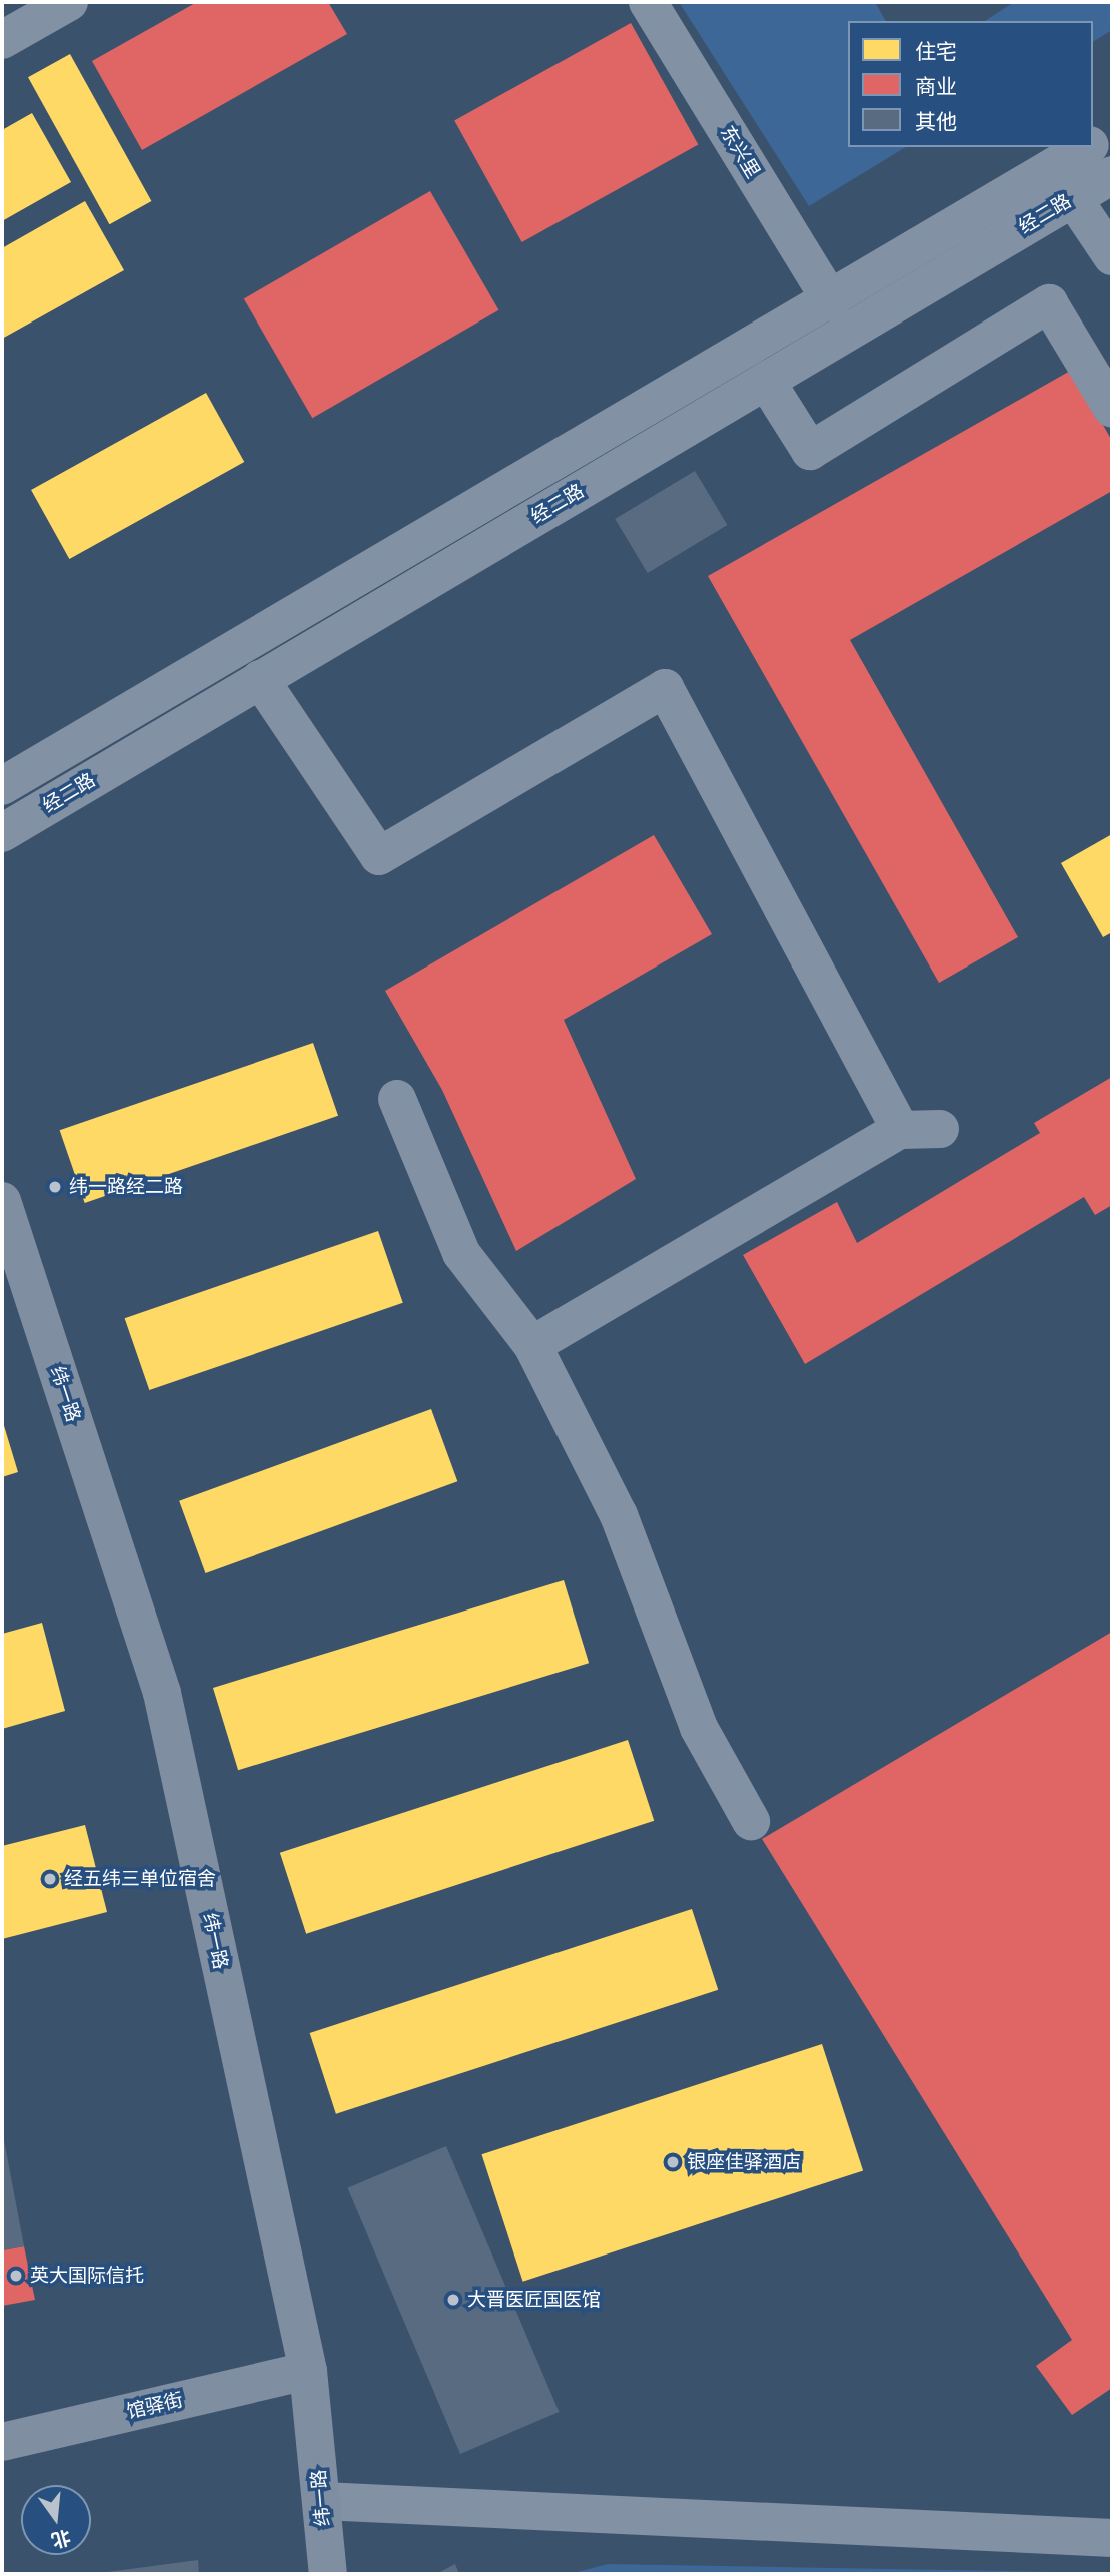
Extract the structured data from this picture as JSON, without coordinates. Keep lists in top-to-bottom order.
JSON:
{
  "streets": {
    "main road": ["纬一路", "馆驿街"],
    "street": ["东兴里", "经二路"]
  },
  "crossings": [
    ["东兴里", "经二路"],
    ["纬一路", "馆驿街"]
  ],
  "places": [
    "纬一路经二路",
    "经五纬三单位宿舍",
    "银座佳驿酒店",
    "英大国际信托",
    "大晋医匠国医馆"
  ],
  "legend": ["住宅", "商业", "其他"],
  "north": "bottom"
}
